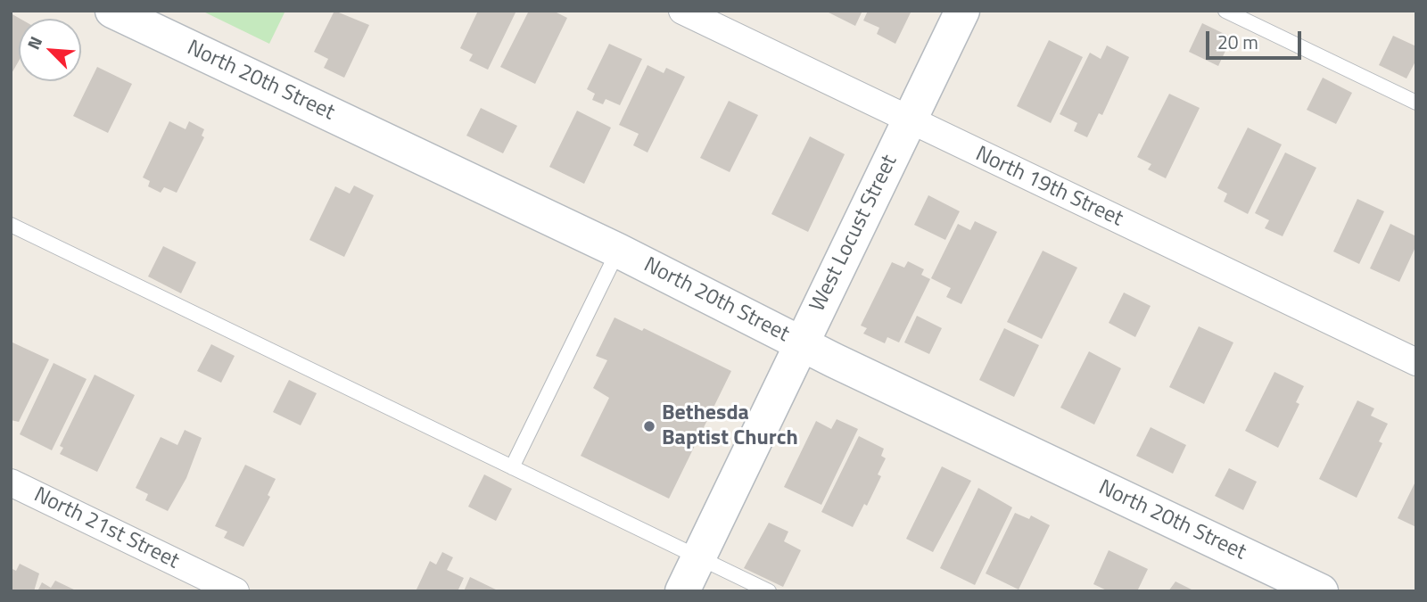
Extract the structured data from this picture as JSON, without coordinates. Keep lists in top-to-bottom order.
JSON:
{
  "streets": {
    "main road": ["North 20th Street", "West Locust Street"],
    "street": ["North 19th Street", "North 21st Street"]
  },
  "crossings": [
    ["North 20th Street", "West Locust Street"],
    ["North 19th Street", "West Locust Street"]
  ],
  "places": ["Bethesda Baptist Church"],
  "scale_bar": "20 m",
  "north": "top left"
}
